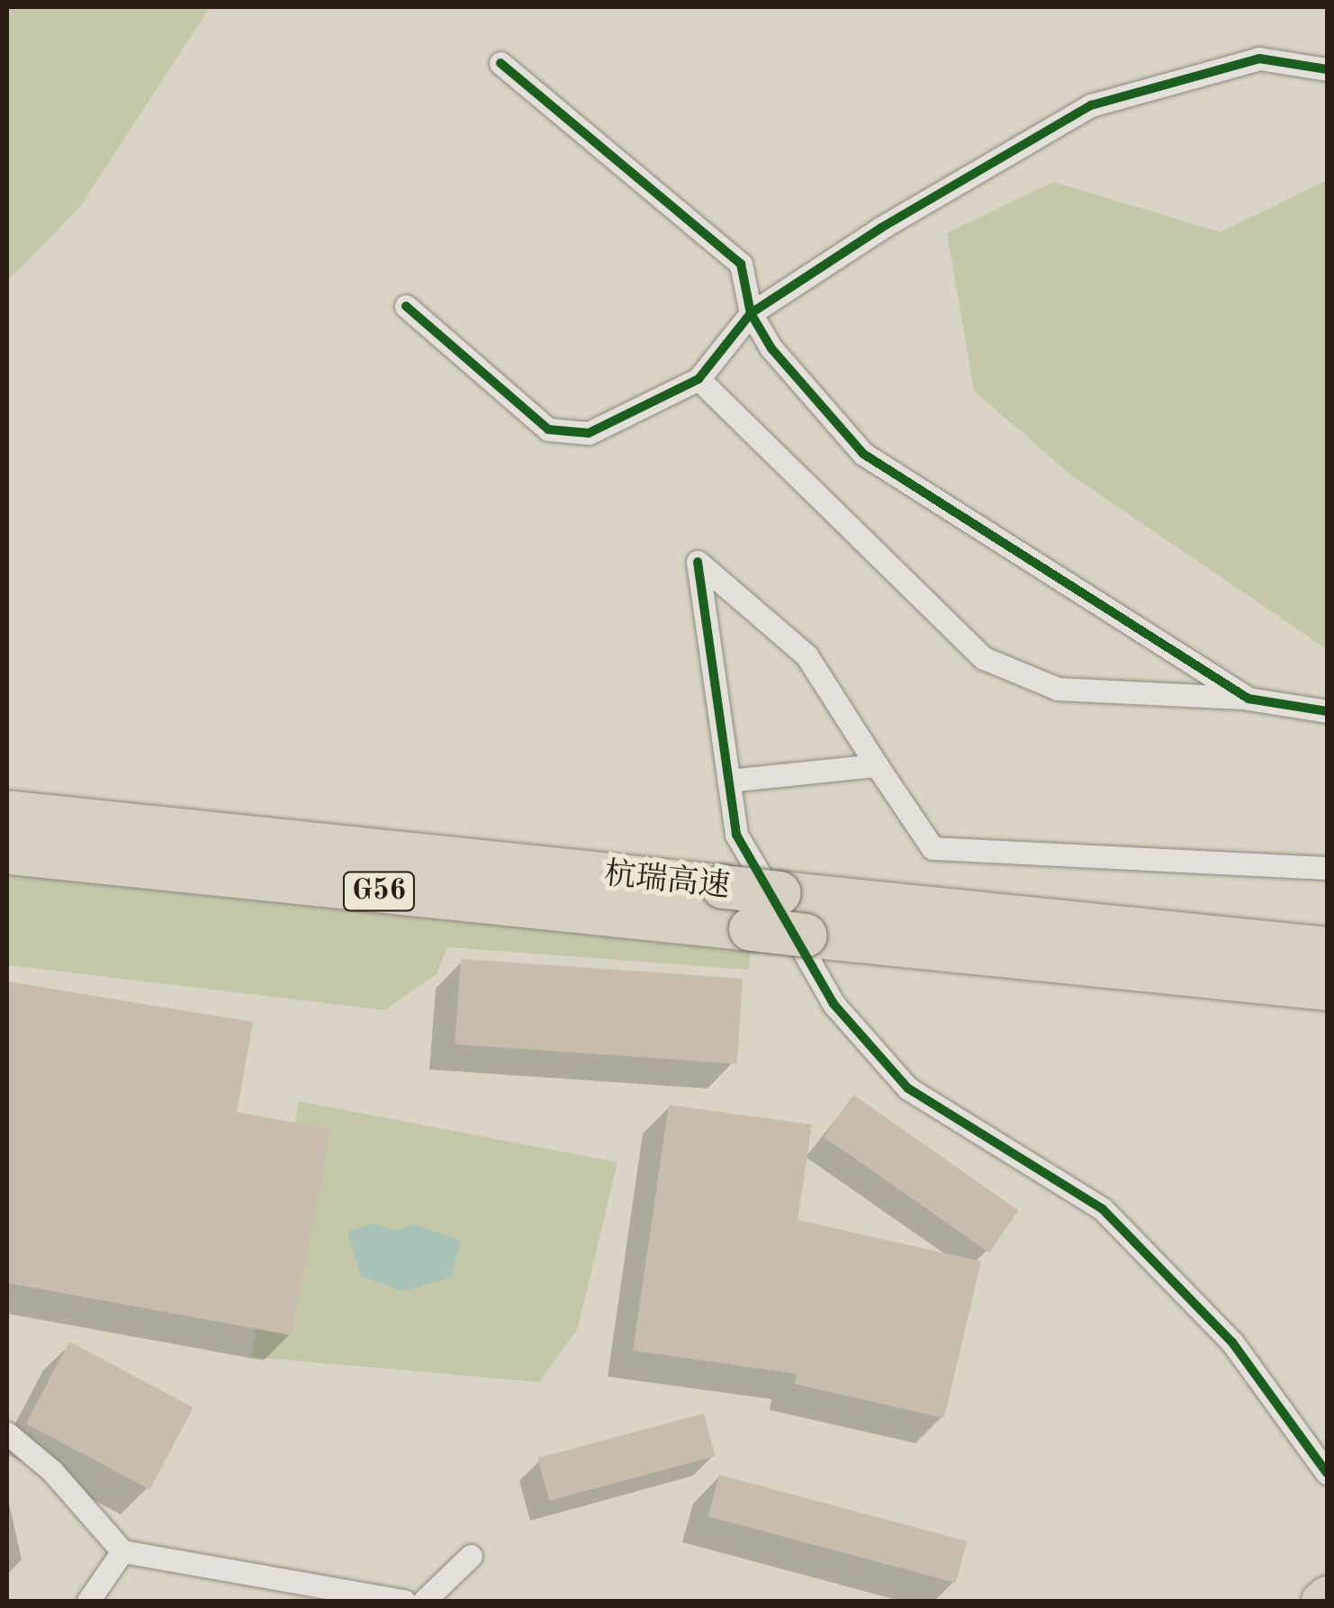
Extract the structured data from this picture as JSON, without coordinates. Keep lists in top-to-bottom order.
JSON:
{
  "streets": {
    "highway": ["杭瑞高速", "G56"]
  }
}
